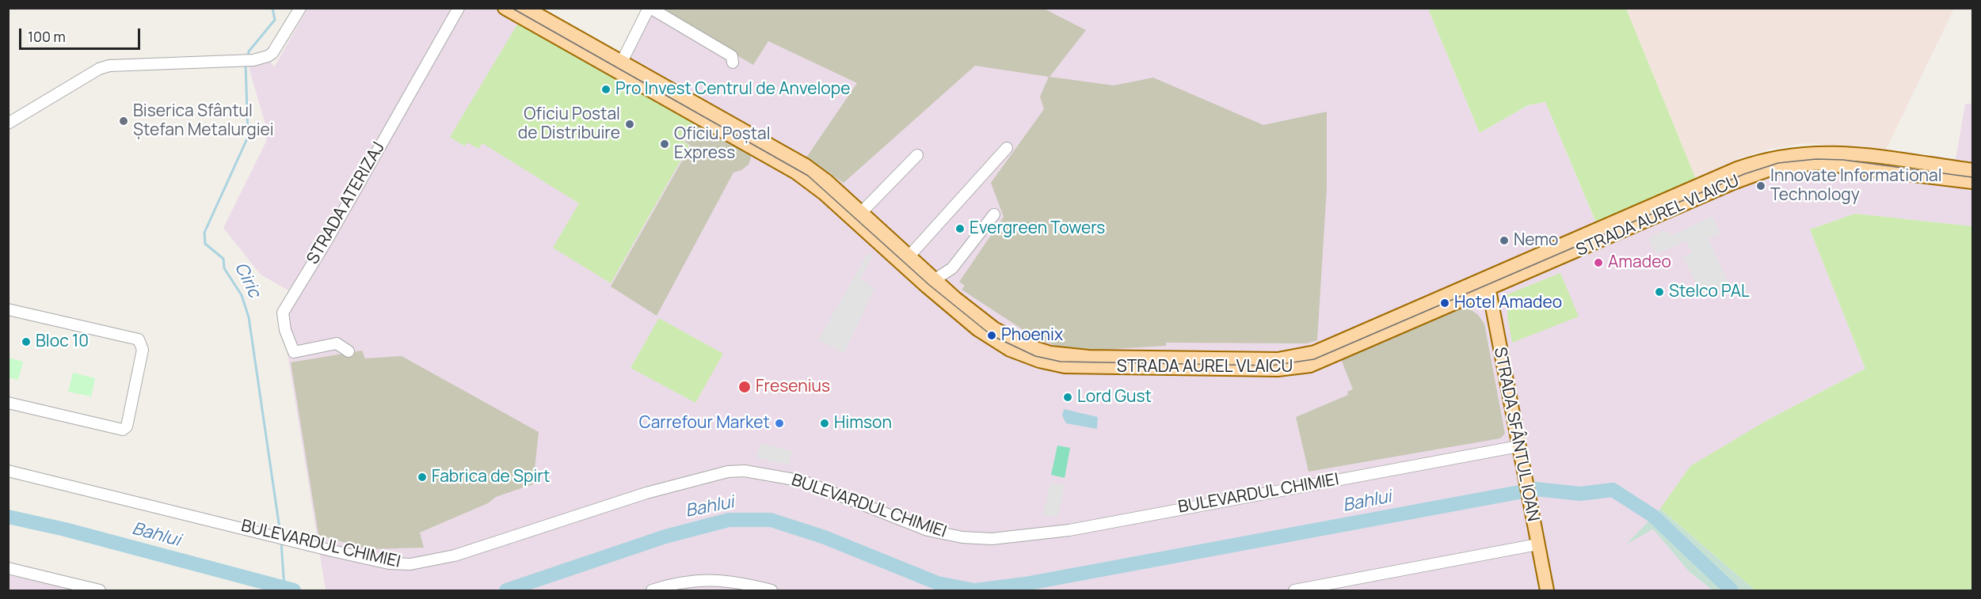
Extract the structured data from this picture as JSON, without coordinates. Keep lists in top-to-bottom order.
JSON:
{
  "streets": {
    "main road": ["STRADA AUREL VLAICU", "STRADA SFÂNTUL IOAN"],
    "street": ["STRADA ATERIZAJ", "BULEVARDUL CHIMIEI"]
  },
  "crossings": [
    ["STRADA AUREL VLAICU", "STRADA SFÂNTUL IOAN"],
    ["STRADA SFÂNTUL IOAN", "BULEVARDUL CHIMIEI"]
  ],
  "water": ["Ciric", "Bahlui"],
  "places": [
    "Pro Invest Centrul de Anvelope",
    "Biserica Sfântul Ștefan Metalurgiei",
    "Oficiu Postal de Distribuire",
    "Oficiu Poștal Express",
    "Innovate Informational Technology",
    "Evergreen Towers",
    "Nemo",
    "Amadeo",
    "Stelco PAL",
    "Hotel Amadeo",
    "Phoenix",
    "Bloc 10",
    "Fresenius",
    "Lord Gust",
    "Carrefour Market",
    "Himson",
    "Fabrica de Spirt"
  ],
  "scale_bar": "100 m"
}
